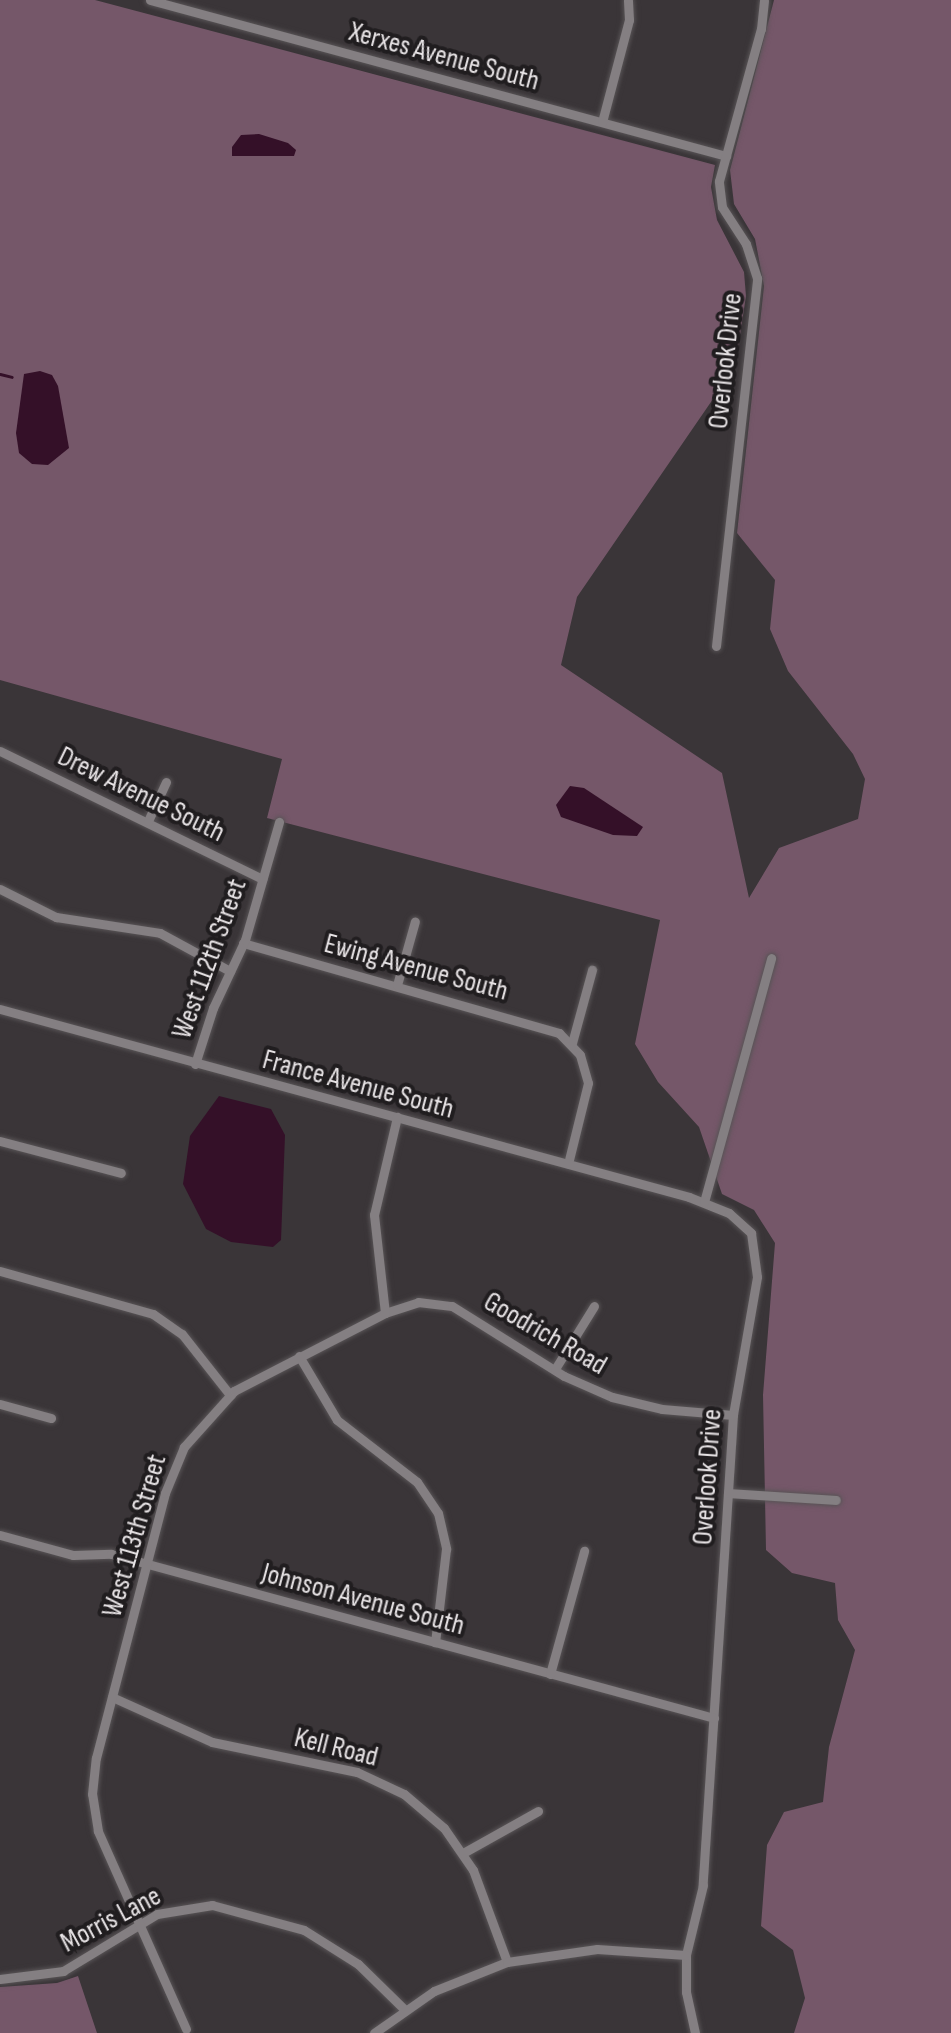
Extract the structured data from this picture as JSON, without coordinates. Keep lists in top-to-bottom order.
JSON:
{
  "streets": {
    "street": [
      "Xerxes Avenue South",
      "Overlook Drive",
      "Drew Avenue South",
      "West 112th Street",
      "Ewing Avenue South",
      "France Avenue South",
      "Goodrich Road",
      "West 113th Street",
      "Johnson Avenue South",
      "Kell Road",
      "Morris Lane"
    ]
  },
  "crossings": [
    ["Xerxes Avenue South", "Overlook Drive"],
    ["Overlook Drive", "France Avenue South"],
    ["Overlook Drive", "Goodrich Road"],
    ["Overlook Drive", "Johnson Avenue South"],
    ["Drew Avenue South", "West 112th Street"],
    ["West 112th Street", "Ewing Avenue South"],
    ["West 112th Street", "France Avenue South"],
    ["Goodrich Road", "West 113th Street"],
    ["West 113th Street", "Johnson Avenue South"],
    ["West 113th Street", "Kell Road"],
    ["West 113th Street", "Morris Lane"]
  ]
}
